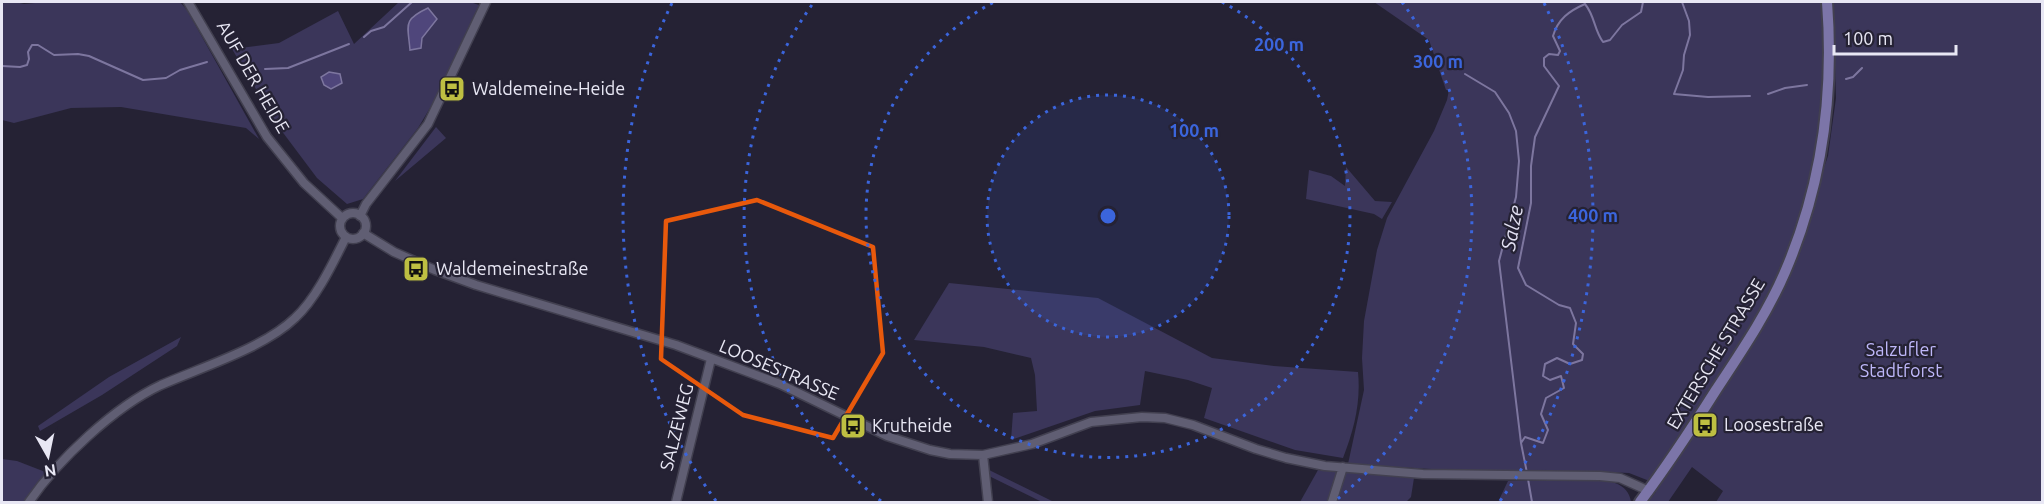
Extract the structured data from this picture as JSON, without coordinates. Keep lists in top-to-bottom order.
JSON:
{
  "streets": {
    "main road": ["EXTERSCHE STRASSE"],
    "street": ["AUF DER HEIDE", "LOOSESTRASSE", "SALZEWEG"]
  },
  "crossings": [
    ["AUF DER HEIDE", "LOOSESTRASSE"],
    ["EXTERSCHE STRASSE", "LOOSESTRASSE"],
    ["LOOSESTRASSE", "SALZEWEG"]
  ],
  "water": ["Salze"],
  "parks": ["Salzufler Stadtforst"],
  "places": {
    "bus stop": [
      "Waldemeine-Heide",
      "Waldemeinestraße",
      "Loosestraße",
      "Krutheide"
    ]
  },
  "scale_bar": "100 m",
  "north": "bottom",
  "rings": [
    "200 m",
    "300 m",
    "100 m",
    "400 m"
  ]
}
